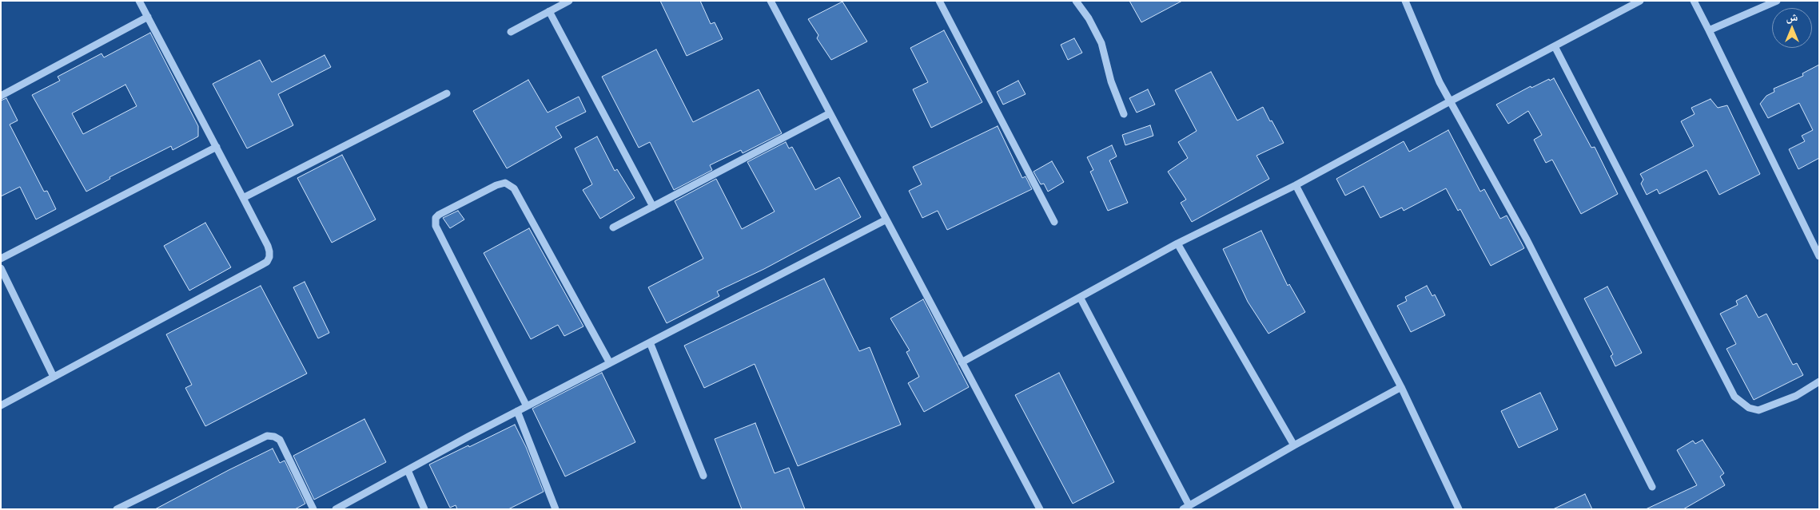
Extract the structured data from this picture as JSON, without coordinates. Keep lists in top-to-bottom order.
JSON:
{
  "north": "top"
}
